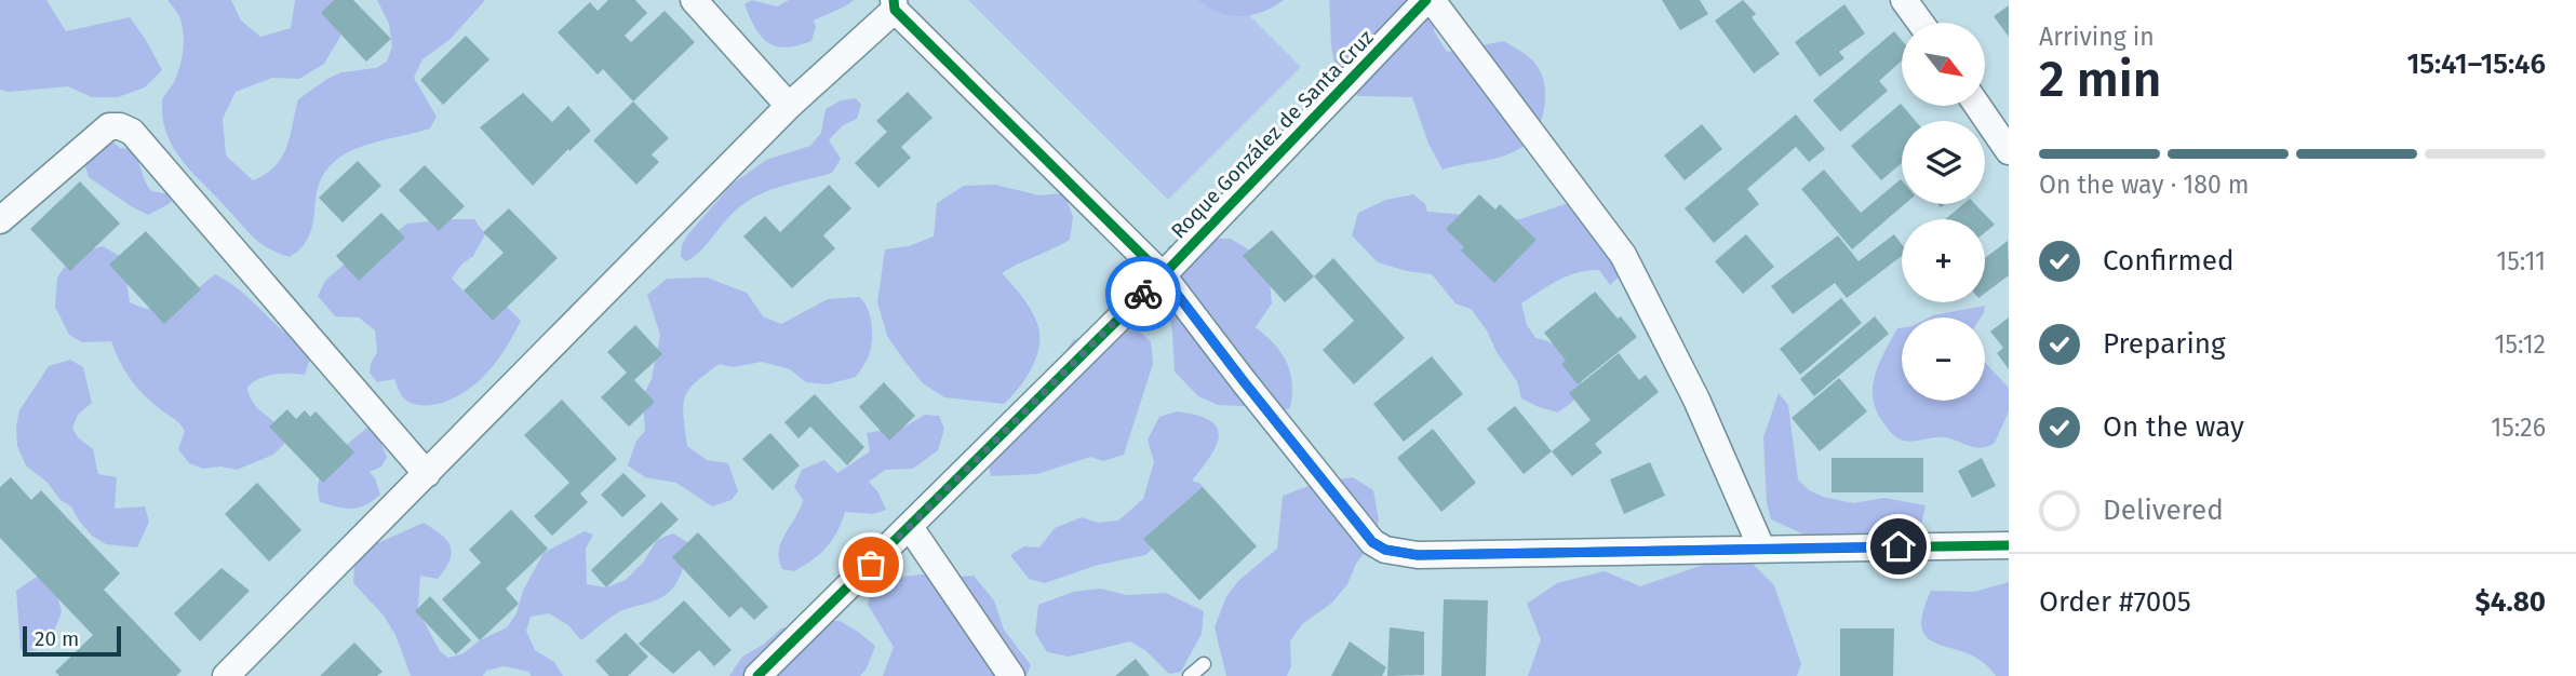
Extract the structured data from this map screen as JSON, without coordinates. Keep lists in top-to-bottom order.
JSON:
{
  "streets": {
    "street": ["Roque González de Santa Cruz"]
  },
  "scale_bar": "20 m",
  "north": "bottom right",
  "page": {
    "heading": ["2 min", "Arriving in", "15:41–15:46"],
    "panel": ["Order #7005", "$4.80"],
    "map_buttons": ["+", "−"],
    "bar": "On the way · 180 m",
    "list": [
      ["Confirmed", "15:11"],
      ["Preparing", "15:12"],
      ["On the way", "15:26"],
      "Delivered"
    ],
    "scale": "20 m"
  }
}
